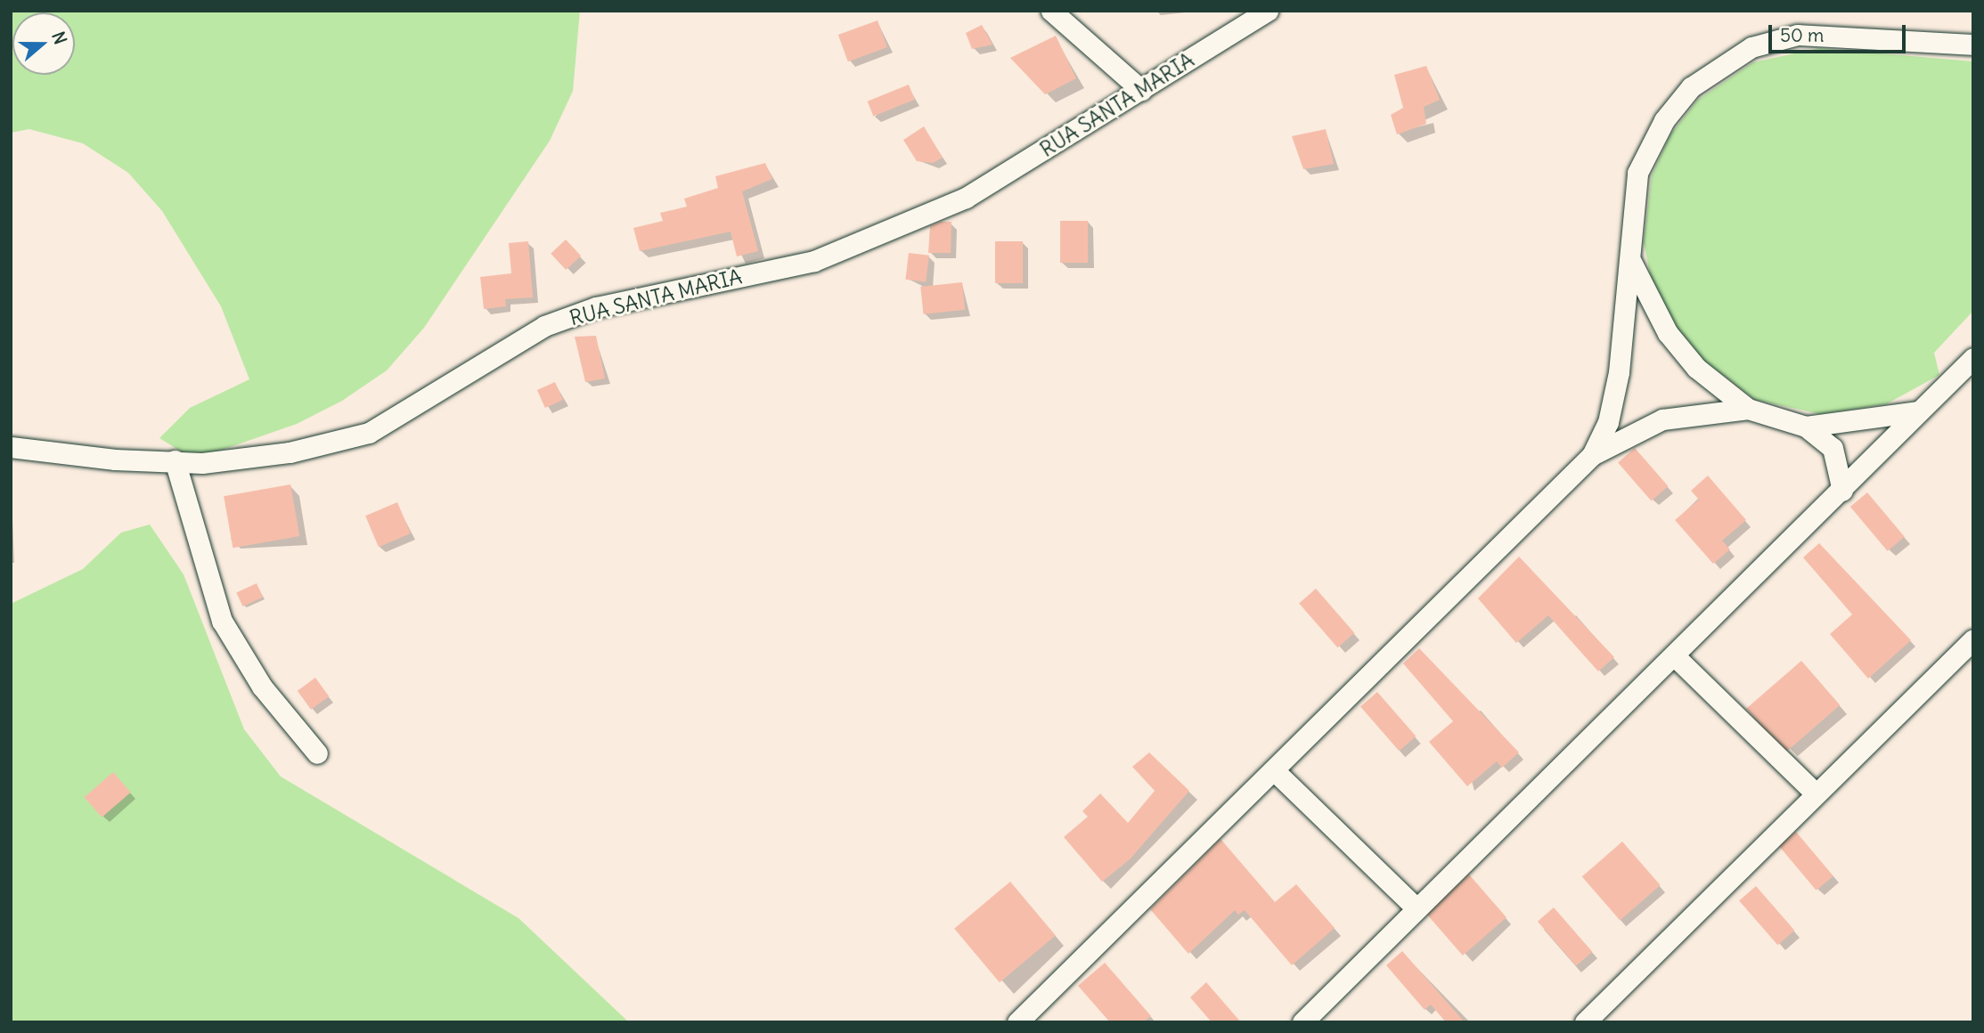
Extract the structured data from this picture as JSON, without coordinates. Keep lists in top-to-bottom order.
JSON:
{
  "streets": {
    "street": ["RUA SANTA MARIA"]
  },
  "scale_bar": "50 m",
  "north": "right"
}
